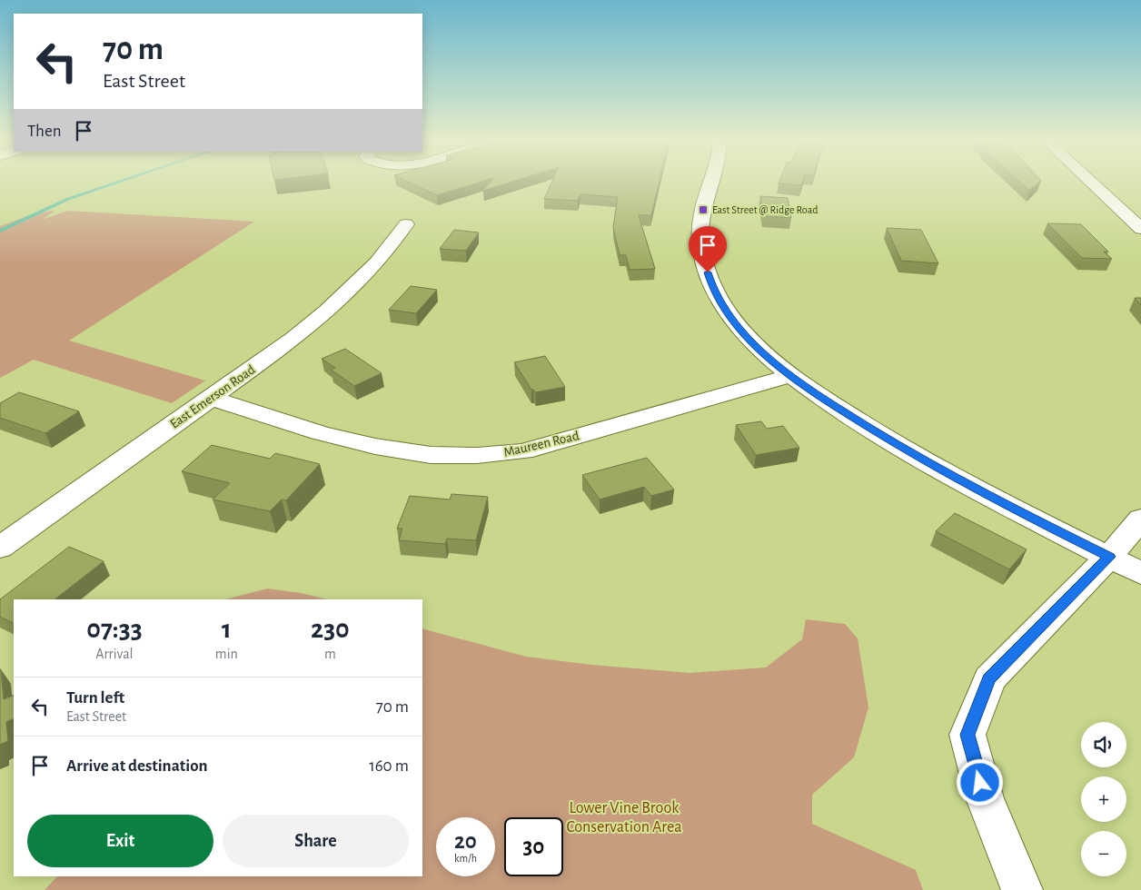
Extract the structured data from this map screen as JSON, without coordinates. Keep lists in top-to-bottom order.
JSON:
{
  "streets": {
    "street": ["East Emerson Road", "Maureen Road"]
  },
  "crossings": [
    ["East Emerson Road", "Maureen Road"]
  ],
  "parks": ["Lower Vine Brook Conservation Area"],
  "places": {
    "transit": ["East Street @ Ridge Road"]
  },
  "page": {
    "turn": ["70 m", "East Street"],
    "then": "Then",
    "eta": [
      "07:33",
      "Arrival",
      "1",
      "min",
      "230",
      "m"
    ],
    "list": [
      {
        "name": "Turn left",
        "note": "East Street",
        "value": "70 m"
      },
      {
        "name": "Arrive at destination",
        "value": "160 m"
      }
    ],
    "map_buttons": ["+", "−"],
    "buttons": ["Exit", "Share"],
    "speed": "20 km/h",
    "limit": "30"
  }
}
